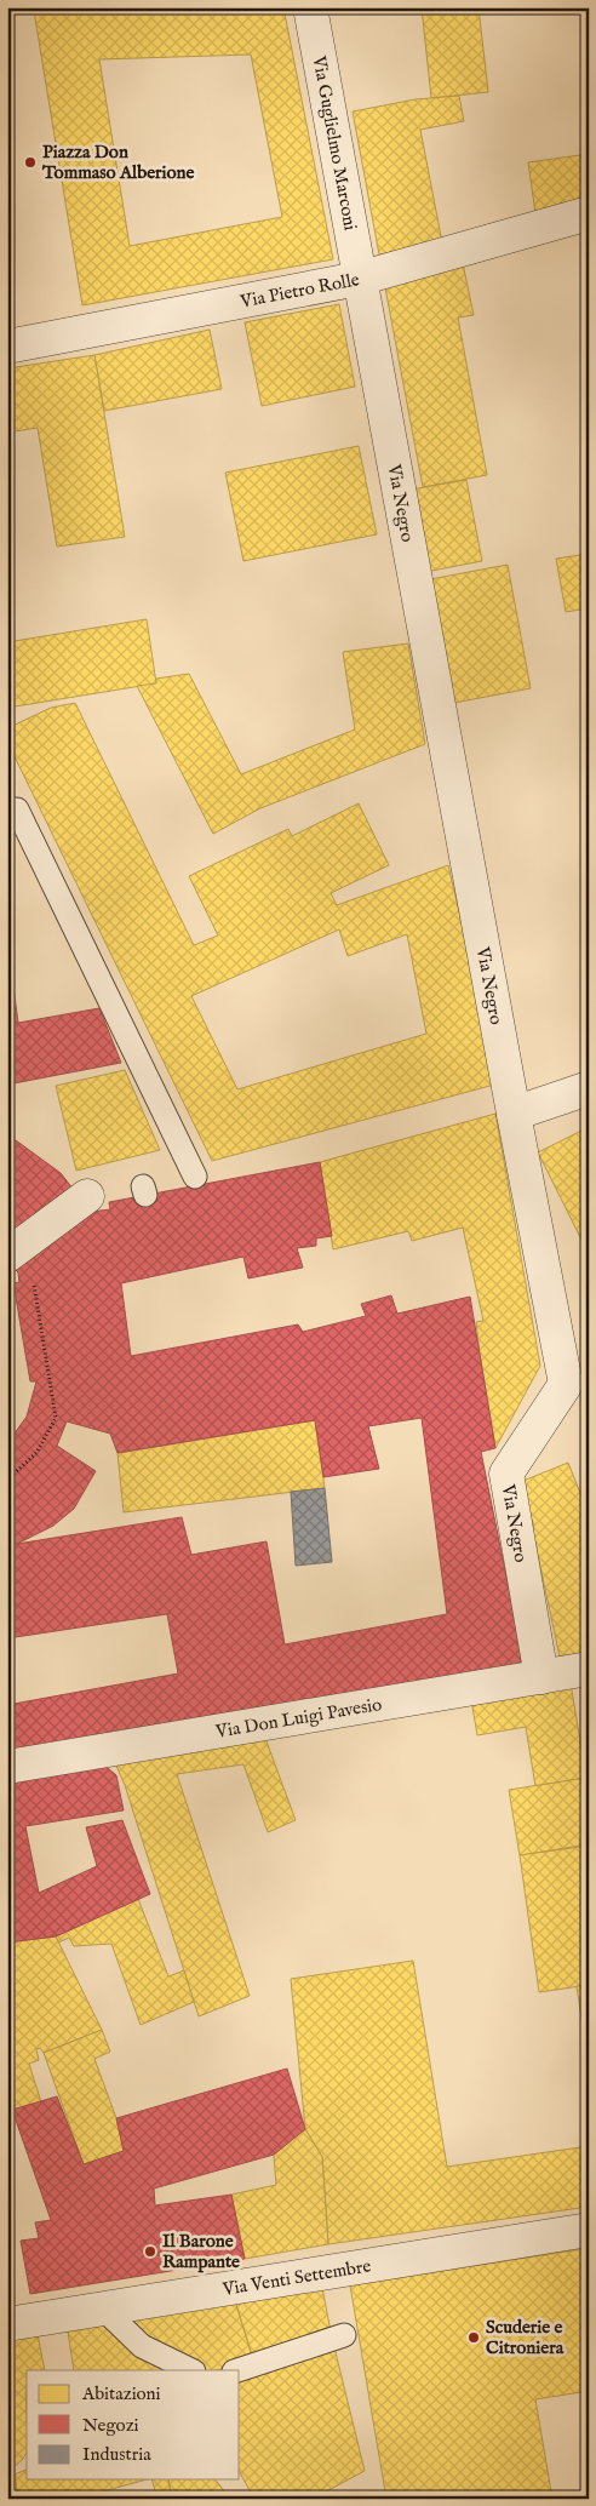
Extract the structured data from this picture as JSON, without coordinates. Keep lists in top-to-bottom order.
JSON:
{
  "streets": {
    "street": [
      "Via Guglielmo Marconi",
      "Via Pietro Rolle",
      "Via Negro",
      "Via Don Luigi Pavesio",
      "Via Venti Settembre"
    ]
  },
  "crossings": [
    ["Via Guglielmo Marconi", "Via Pietro Rolle"],
    ["Via Guglielmo Marconi", "Via Negro"],
    ["Via Pietro Rolle", "Via Negro"],
    ["Via Negro", "Via Don Luigi Pavesio"]
  ],
  "places": ["Piazza Don Tommaso Alberione", "Il Barone Rampante", "Scuderie e Citroniera"],
  "legend": ["Abitazioni", "Negozi", "Industria"]
}
